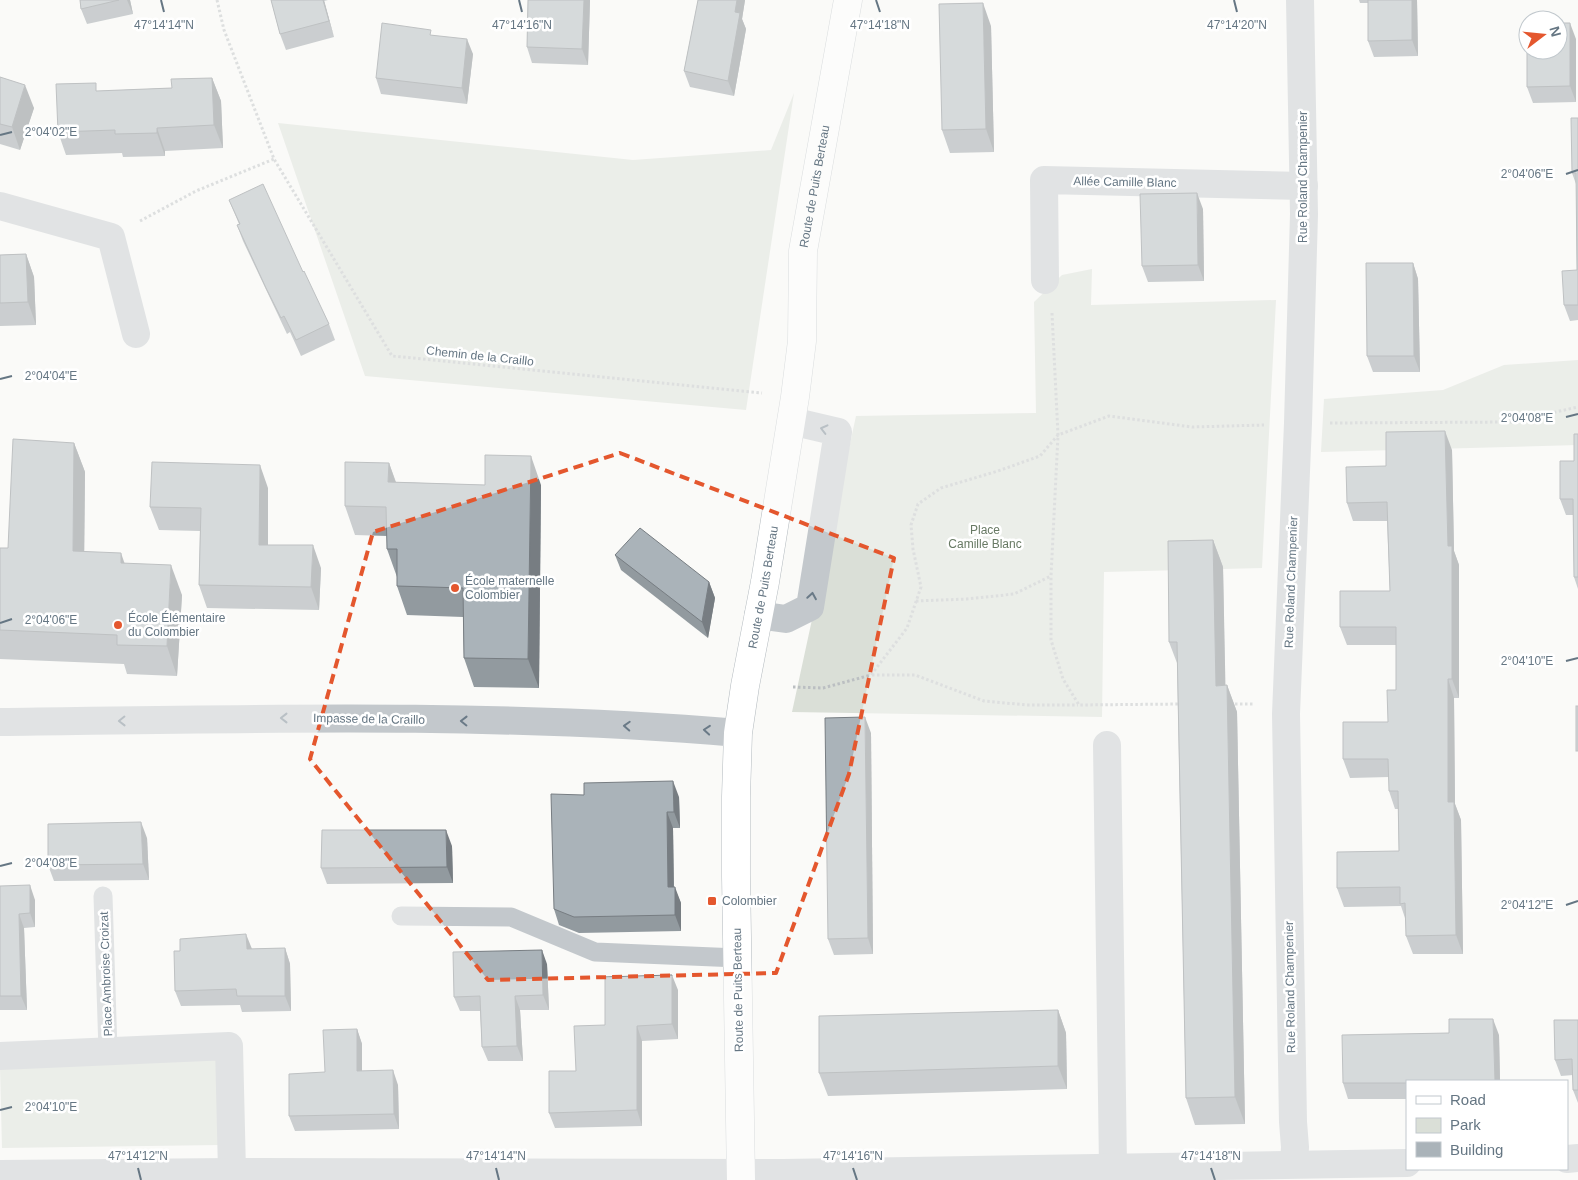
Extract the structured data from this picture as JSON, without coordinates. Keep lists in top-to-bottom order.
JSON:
{
  "streets": {
    "street": [
      "Rue Roland Champenier",
      "Allée Camille Blanc",
      "Route de Puits Berteau",
      "Impasse de la Craillo",
      "Place Ambroise Croizat"
    ],
    "path": ["Chemin de la Craillo"]
  },
  "crossings": [
    ["Rue Roland Champenier", "Allée Camille Blanc"],
    ["Route de Puits Berteau", "Chemin de la Craillo"],
    ["Route de Puits Berteau", "Impasse de la Craillo"]
  ],
  "one_way": ["Impasse de la Craillo"],
  "parks": ["Place Camille Blanc"],
  "places": {
    "other": ["École maternelle Colombier", "École Élémentaire du Colombier"],
    "transit": ["Colombier"]
  },
  "legend": ["Road", "Park", "Building"],
  "north": "right",
  "coordinates": [
    "47°14'14\"N",
    "47°14'16\"N",
    "47°14'18\"N",
    "47°14'20\"N",
    "2°04'02\"E",
    "2°04'06\"E",
    "2°04'04\"E",
    "2°04'08\"E",
    "2°04'10\"E",
    "2°04'12\"E",
    "47°14'12\"N"
  ]
}
